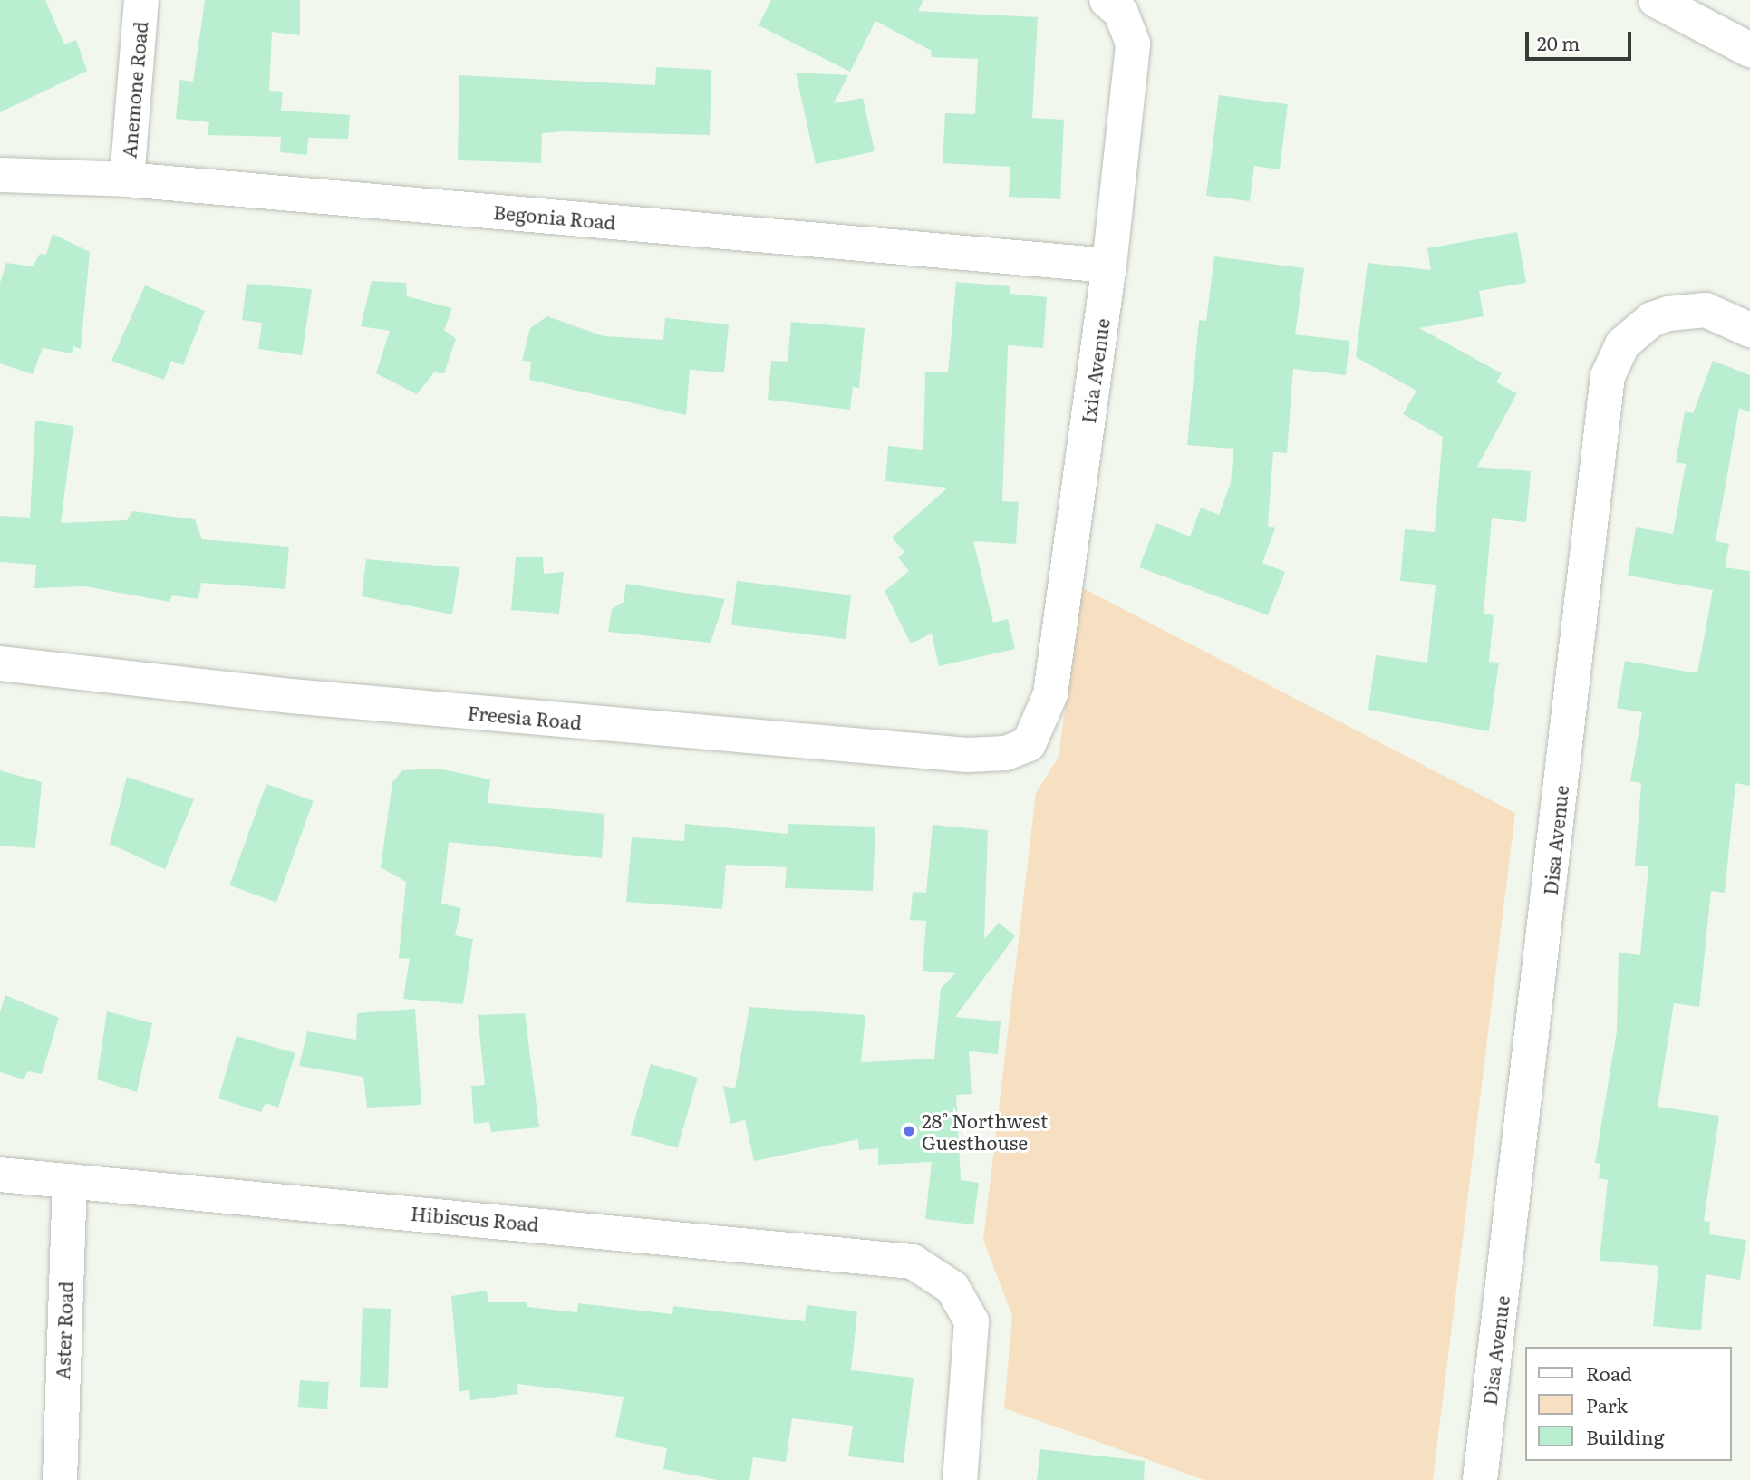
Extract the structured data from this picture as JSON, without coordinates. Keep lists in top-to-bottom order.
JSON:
{
  "streets": {
    "street": [
      "Anemone Road",
      "Begonia Road",
      "Ixia Avenue",
      "Freesia Road",
      "Disa Avenue",
      "Hibiscus Road",
      "Aster Road"
    ]
  },
  "crossings": [
    ["Anemone Road", "Begonia Road"],
    ["Begonia Road", "Ixia Avenue"],
    ["Ixia Avenue", "Freesia Road"],
    ["Hibiscus Road", "Aster Road"]
  ],
  "places": ["28° Northwest Guesthouse"],
  "legend": ["Road", "Park", "Building"],
  "scale_bar": "20 m"
}
